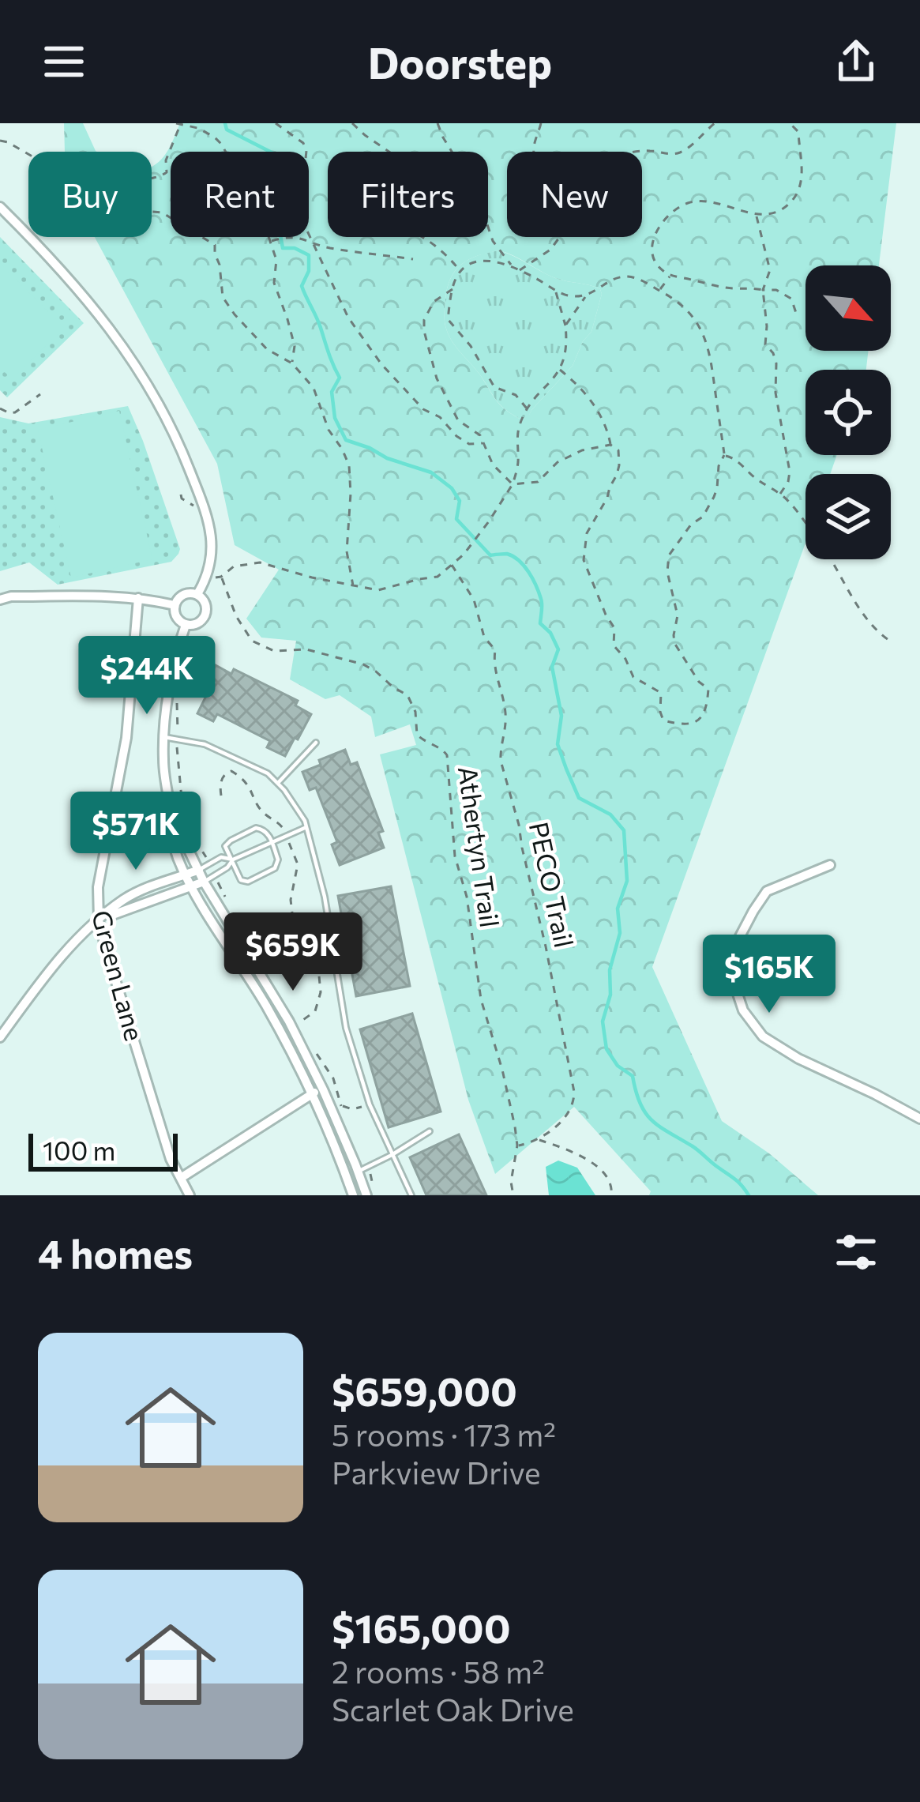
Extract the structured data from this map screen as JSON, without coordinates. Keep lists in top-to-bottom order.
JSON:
{
  "streets": {
    "street": ["Green Lane"],
    "path": ["Athertyn Trail", "PECO Trail"]
  },
  "crossings": [
    ["Athertyn Trail", "PECO Trail"]
  ],
  "scale_bar": "100 m",
  "north": "bottom right",
  "page": {
    "header": "Doorstep",
    "chip": [
      "Buy",
      "Rent",
      "Filters",
      "New"
    ],
    "price": [
      "$244K",
      "$571K",
      "$659K",
      "$165K"
    ],
    "scale": "100 m",
    "heading": "4 homes",
    "list": [
      {
        "name": "$659,000",
        "note": "5 rooms · 173 m² · Parkview Drive"
      },
      {
        "name": "$165,000",
        "note": "2 rooms · 58 m² · Scarlet Oak Drive"
      }
    ]
  }
}
